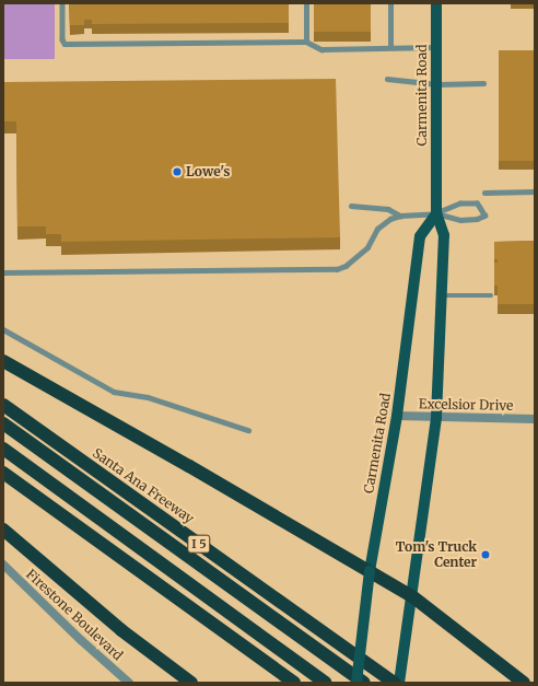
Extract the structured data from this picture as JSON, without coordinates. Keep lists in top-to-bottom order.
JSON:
{
  "streets": {
    "highway": ["Santa Ana Freeway", "I 5"],
    "main road": ["Carmenita Road"],
    "street": ["Excelsior Drive", "Firestone Boulevard"]
  },
  "crossings": [
    ["Carmenita Road", "Excelsior Drive"]
  ],
  "places": ["Lowe's", "Tom's Truck Center"]
}
